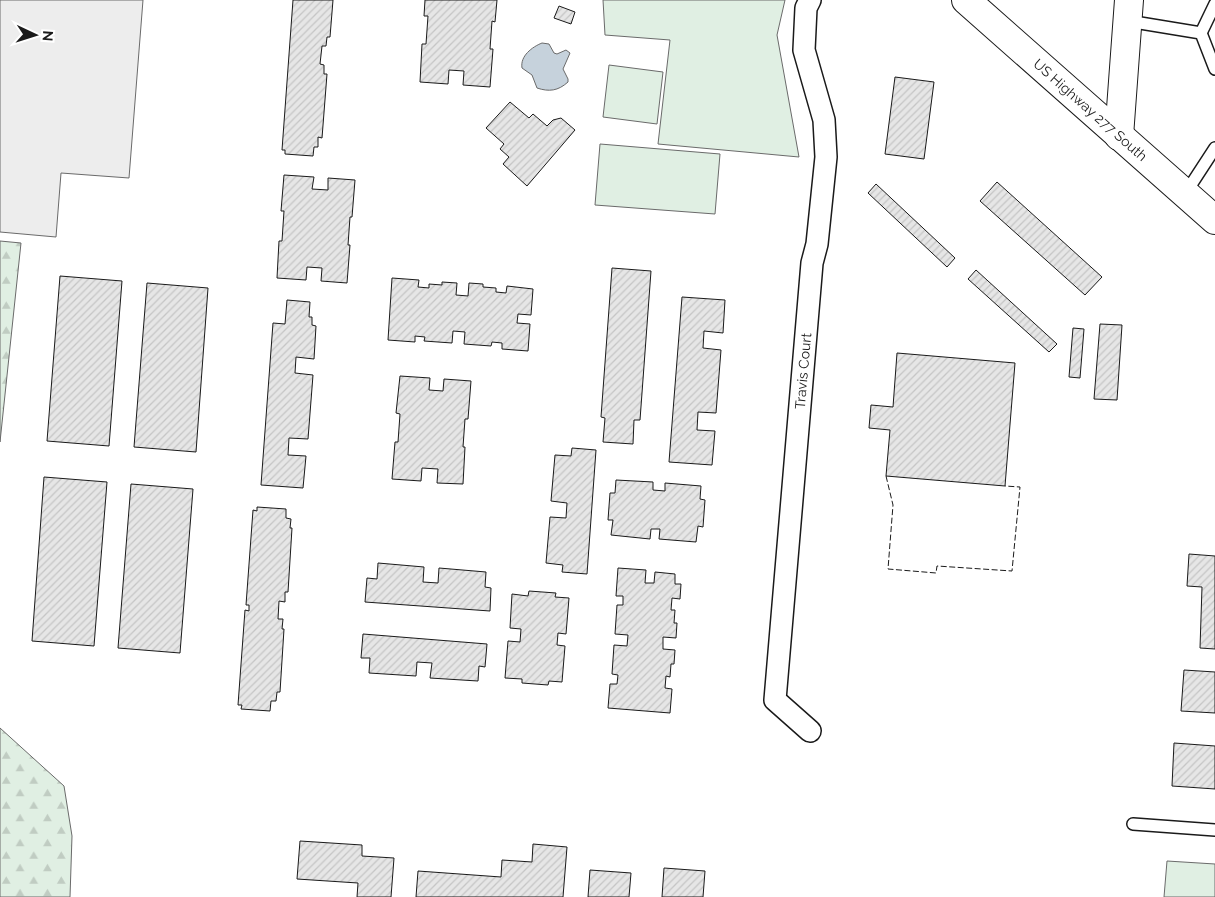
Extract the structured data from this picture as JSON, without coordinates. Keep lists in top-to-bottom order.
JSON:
{
  "streets": {
    "main road": ["US Highway 277 South"],
    "street": ["Travis Court"]
  },
  "north": "right"
}
